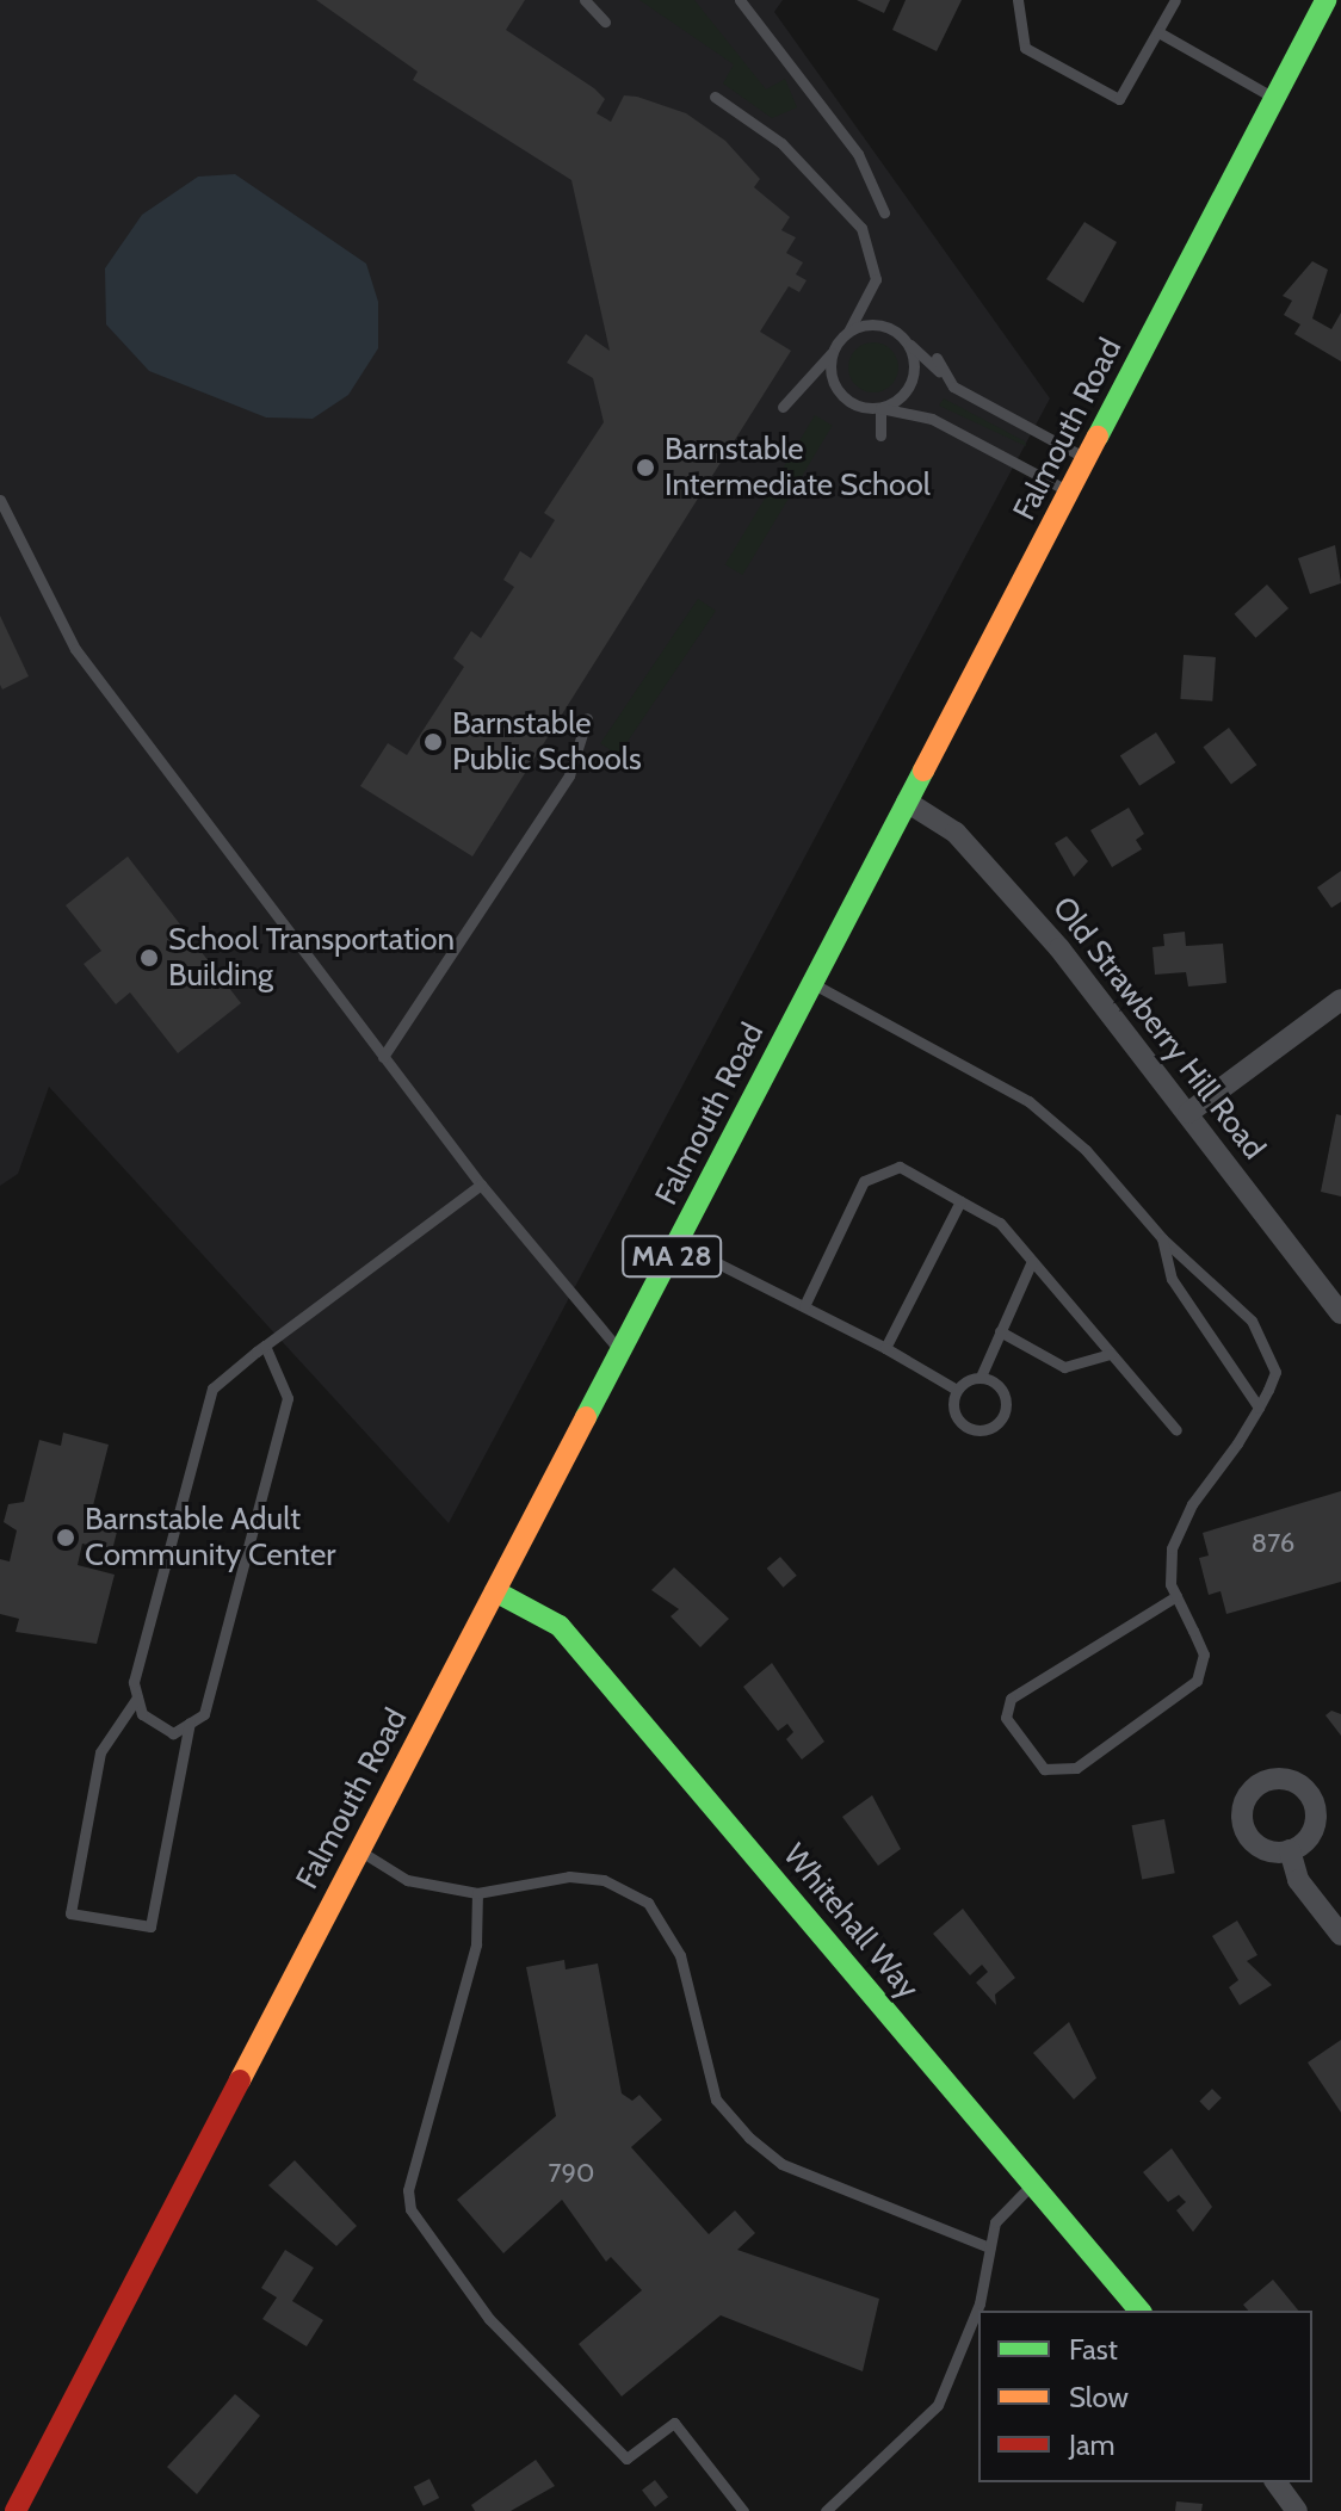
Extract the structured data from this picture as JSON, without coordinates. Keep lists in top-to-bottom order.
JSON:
{
  "streets": {
    "main road": ["Falmouth Road", "MA 28", "Whitehall Way"],
    "street": ["Old Strawberry Hill Road"]
  },
  "crossings": [
    ["Falmouth Road", "Old Strawberry Hill Road"],
    ["Falmouth Road", "Whitehall Way"]
  ],
  "places": [
    "Barnstable Intermediate School",
    "Barnstable Public Schools",
    "School Transportation Building",
    "Barnstable Adult Community Center"
  ],
  "house_numbers": ["876", "790"],
  "legend": ["Fast", "Slow", "Jam"]
}
